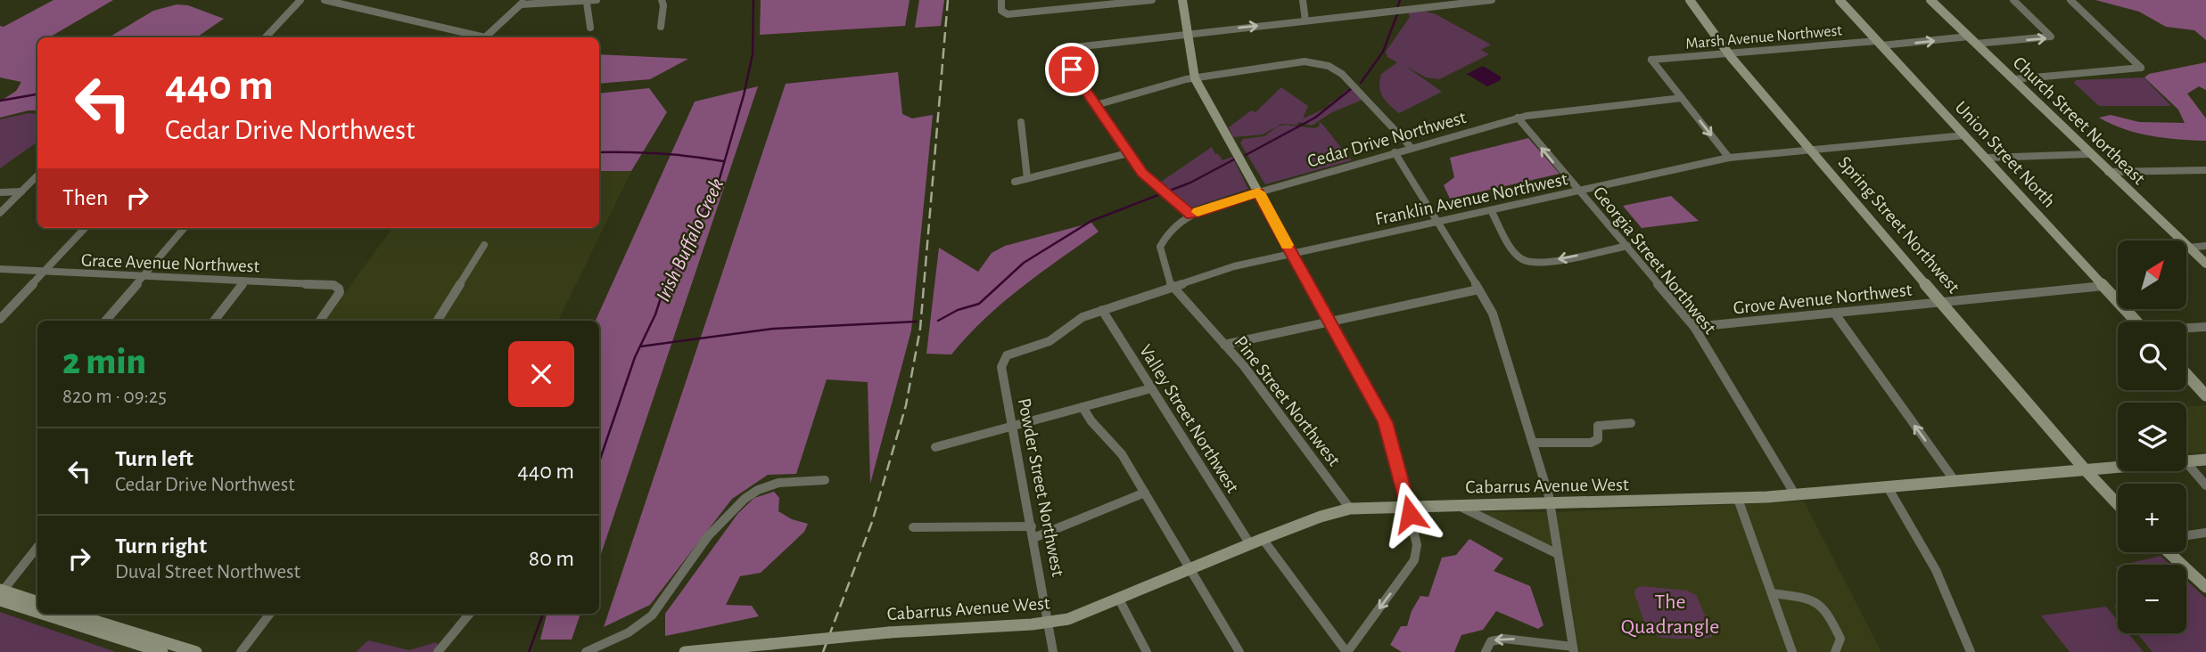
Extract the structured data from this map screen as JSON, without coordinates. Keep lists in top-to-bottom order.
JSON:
{
  "streets": {
    "street": [
      "Marsh Avenue Northwest",
      "Church Street Northeast",
      "Cedar Drive Northwest",
      "Union Street North",
      "Franklin Avenue Northwest",
      "Spring Street Northwest",
      "Georgia Street Northwest",
      "Grace Avenue Northwest",
      "Grove Avenue Northwest",
      "Pine Street Northwest",
      "Valley Street Northwest",
      "Cabarrus Avenue West",
      "Powder Street Northwest"
    ]
  },
  "crossings": [
    ["Marsh Avenue Northwest", "Church Street Northeast"],
    ["Marsh Avenue Northwest", "Cedar Drive Northwest"],
    ["Marsh Avenue Northwest", "Union Street North"],
    ["Marsh Avenue Northwest", "Spring Street Northwest"],
    ["Cedar Drive Northwest", "Franklin Avenue Northwest"],
    ["Cedar Drive Northwest", "Georgia Street Northwest"],
    ["Cedar Drive Northwest", "Pine Street Northwest"],
    ["Union Street North", "Franklin Avenue Northwest"],
    ["Union Street North", "Grove Avenue Northwest"],
    ["Franklin Avenue Northwest", "Spring Street Northwest"],
    ["Franklin Avenue Northwest", "Georgia Street Northwest"],
    ["Franklin Avenue Northwest", "Pine Street Northwest"],
    ["Franklin Avenue Northwest", "Valley Street Northwest"],
    ["Franklin Avenue Northwest", "Powder Street Northwest"],
    ["Spring Street Northwest", "Grove Avenue Northwest"],
    ["Spring Street Northwest", "Cabarrus Avenue West"],
    ["Georgia Street Northwest", "Grove Avenue Northwest"],
    ["Georgia Street Northwest", "Cabarrus Avenue West"],
    ["Pine Street Northwest", "Cabarrus Avenue West"],
    ["Valley Street Northwest", "Cabarrus Avenue West"],
    ["Cabarrus Avenue West", "Powder Street Northwest"]
  ],
  "water": ["Irish Buffalo Creek"],
  "parks": ["The Quadrangle"],
  "north": "top right",
  "page": {
    "turn": ["440 m", "Cedar Drive Northwest"],
    "then": "Then",
    "map_buttons": ["+", "−"],
    "heading": ["2 min", "820 m · 09:25"],
    "list": [
      {
        "name": "Turn left",
        "note": "Cedar Drive Northwest",
        "value": "440 m"
      },
      {
        "name": "Turn right",
        "note": "Duval Street Northwest",
        "value": "80 m"
      }
    ]
  }
}
